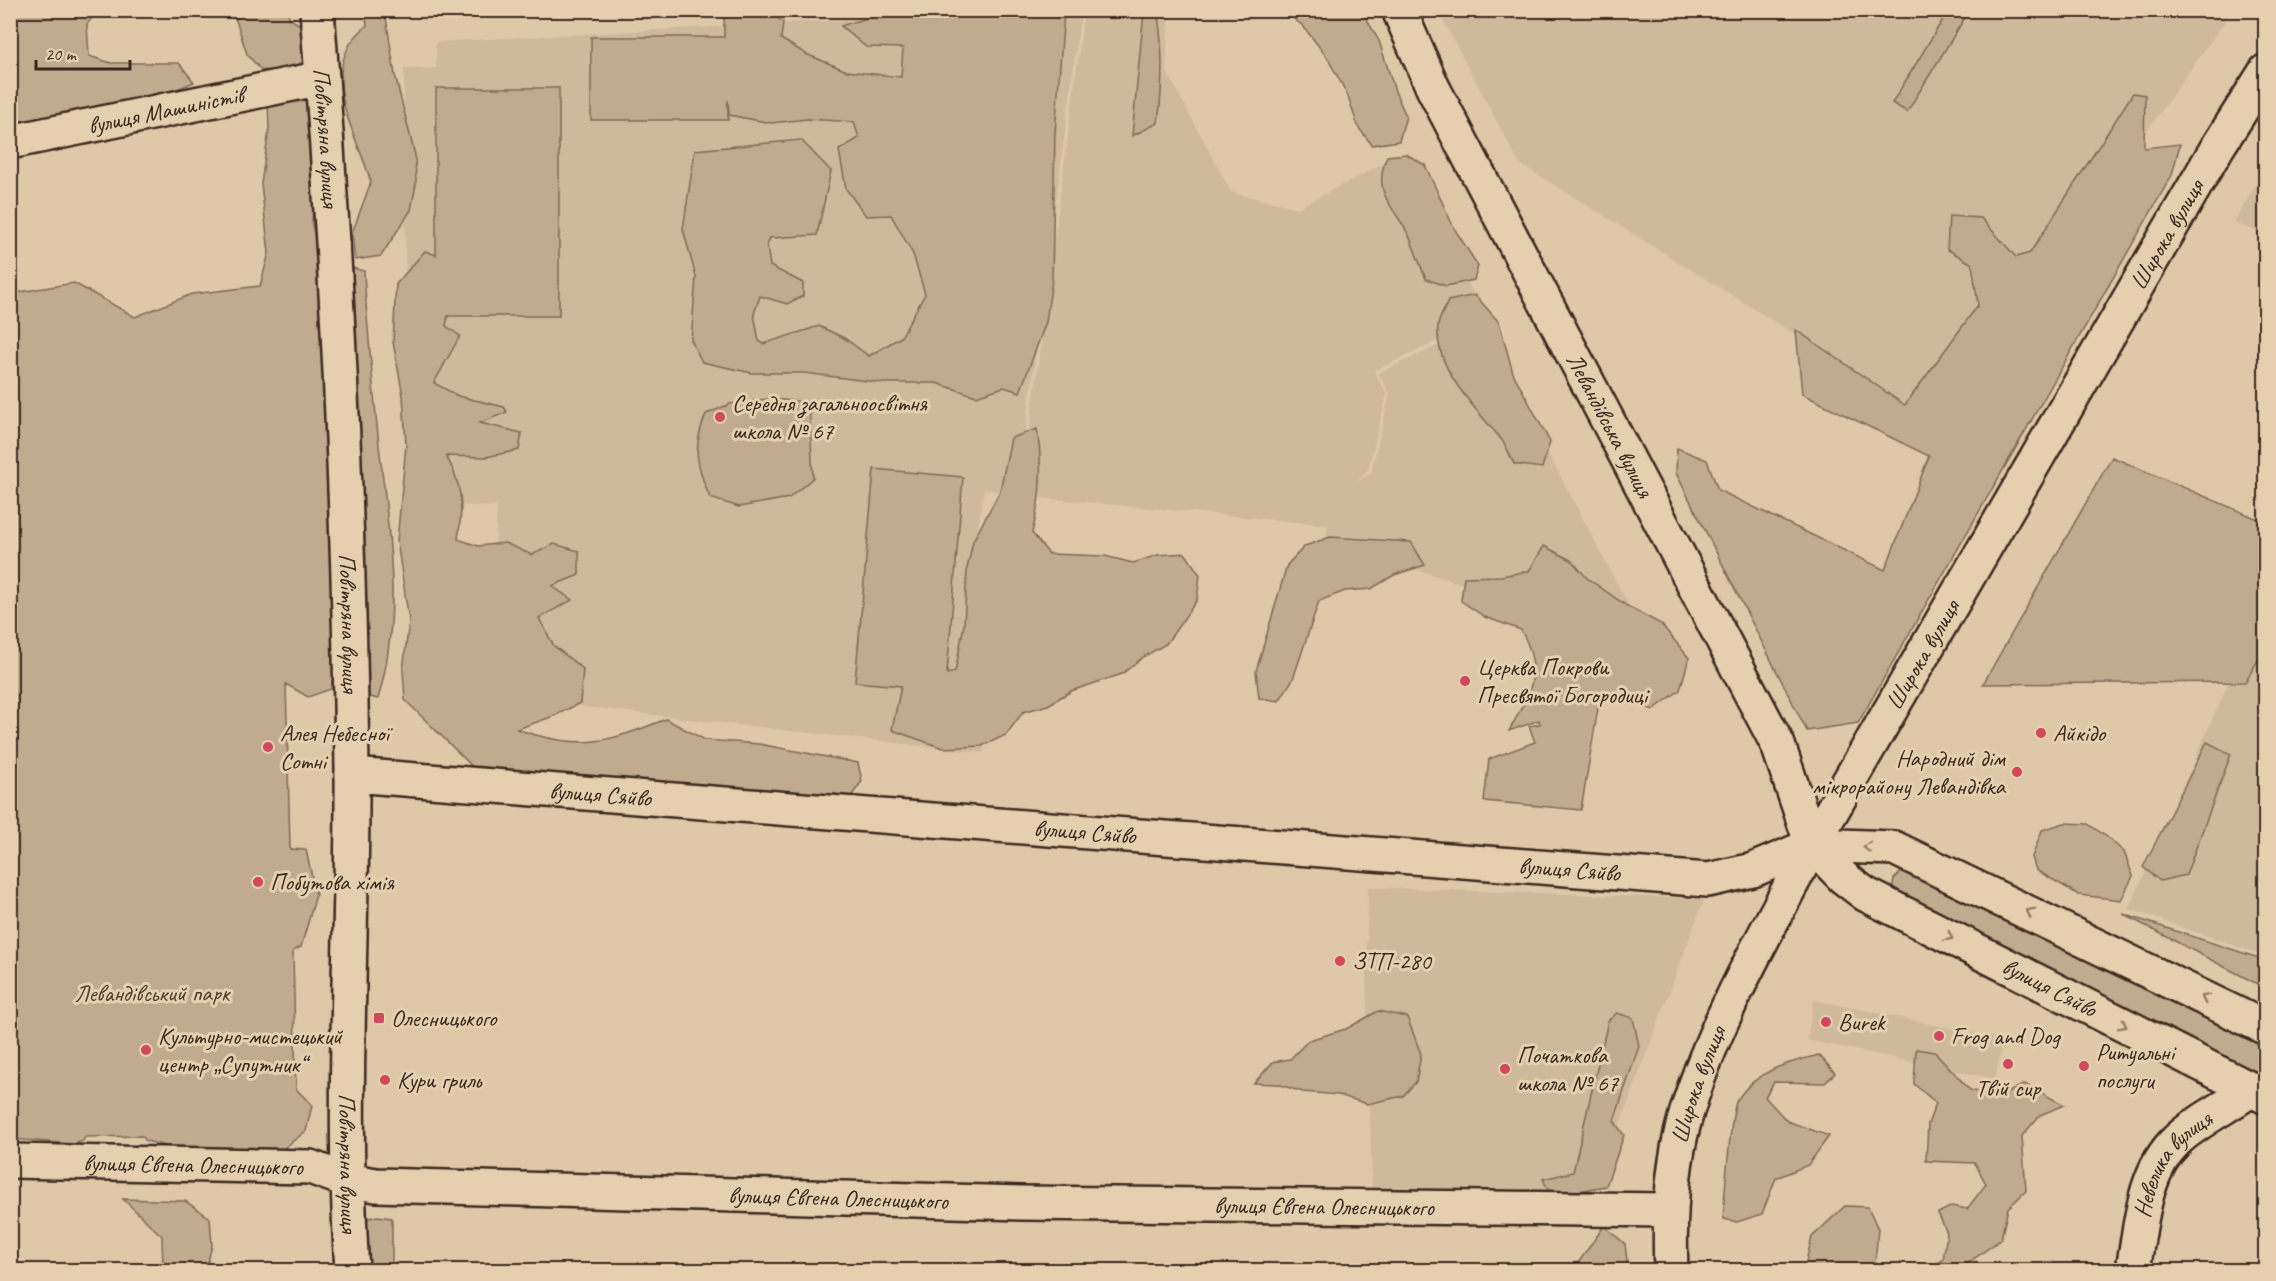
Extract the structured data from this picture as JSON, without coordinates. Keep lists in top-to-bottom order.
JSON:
{
  "streets": {
    "street": [
      "вулиця Машиністів",
      "Повітряна вулиця",
      "Широка вулиця",
      "Левандівська вулиця",
      "вулиця Сяйво",
      "вулиця Євгена Олесницького",
      "Невелика вулиця"
    ]
  },
  "crossings": [
    ["вулиця Машиністів", "Повітряна вулиця"],
    ["Повітряна вулиця", "вулиця Сяйво"],
    ["Повітряна вулиця", "вулиця Євгена Олесницького"],
    ["Широка вулиця", "Левандівська вулиця"],
    ["Широка вулиця", "вулиця Сяйво"],
    ["Широка вулиця", "вулиця Євгена Олесницького"],
    ["Левандівська вулиця", "вулиця Сяйво"],
    ["вулиця Сяйво", "Невелика вулиця"]
  ],
  "parks": ["Левандівський парк"],
  "places": {
    "other": [
      "Середня загальноосвітня школа № 67",
      "Церква Покрови Пресвятої Богородиці",
      "Айкідо",
      "Алея Небесної Сотні",
      "Народний дім мікрорайону Левандівка",
      "Побутова хімія",
      "ЗТП-280",
      "Burek",
      "Frog and Dog",
      "Культурно-мистецький центр „Супутник“",
      "Твій сир",
      "Ритуальні послуги",
      "Початкова школа № 67",
      "Кури гриль"
    ],
    "transit": ["Олесницького"]
  },
  "scale_bar": "20 m"
}
